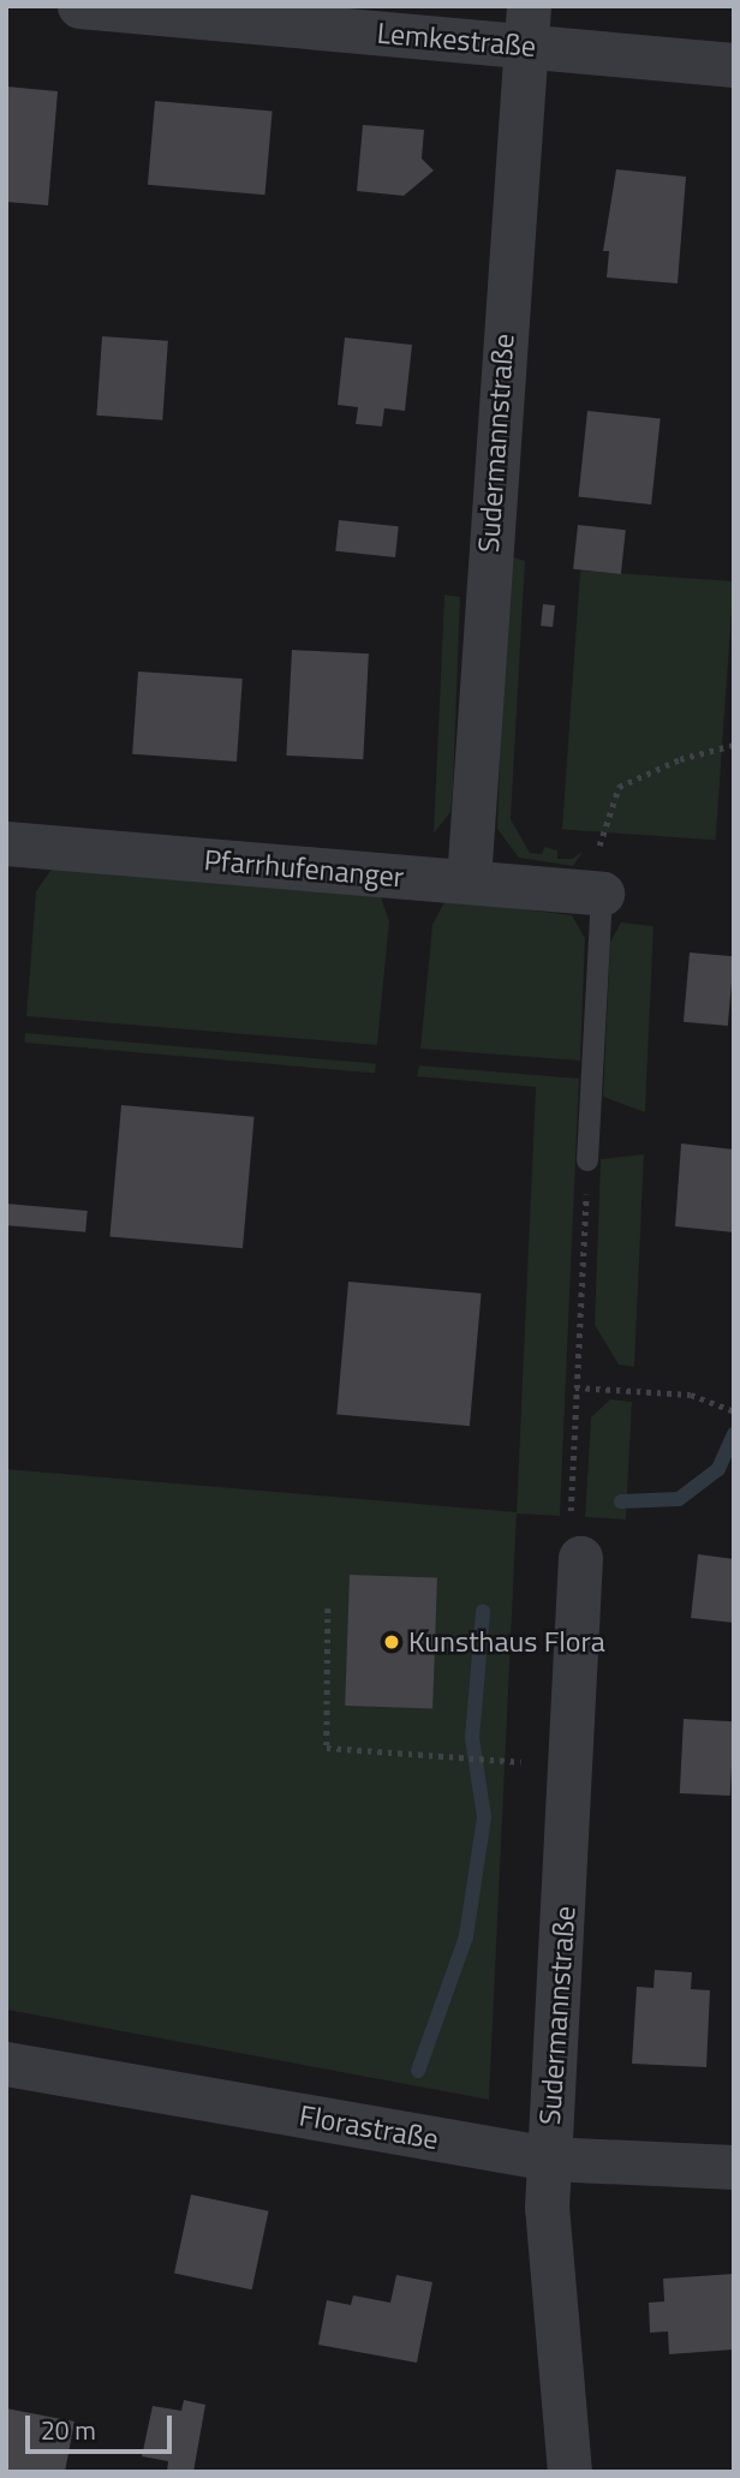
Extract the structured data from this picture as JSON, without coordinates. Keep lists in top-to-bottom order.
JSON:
{
  "streets": {
    "street": [
      "Lemkestraße",
      "Sudermannstraße",
      "Pfarrhufenanger",
      "Florastraße"
    ]
  },
  "crossings": [
    ["Lemkestraße", "Sudermannstraße"],
    ["Sudermannstraße", "Pfarrhufenanger"],
    ["Sudermannstraße", "Florastraße"]
  ],
  "places": ["Kunsthaus Flora"],
  "scale_bar": "20 m"
}
